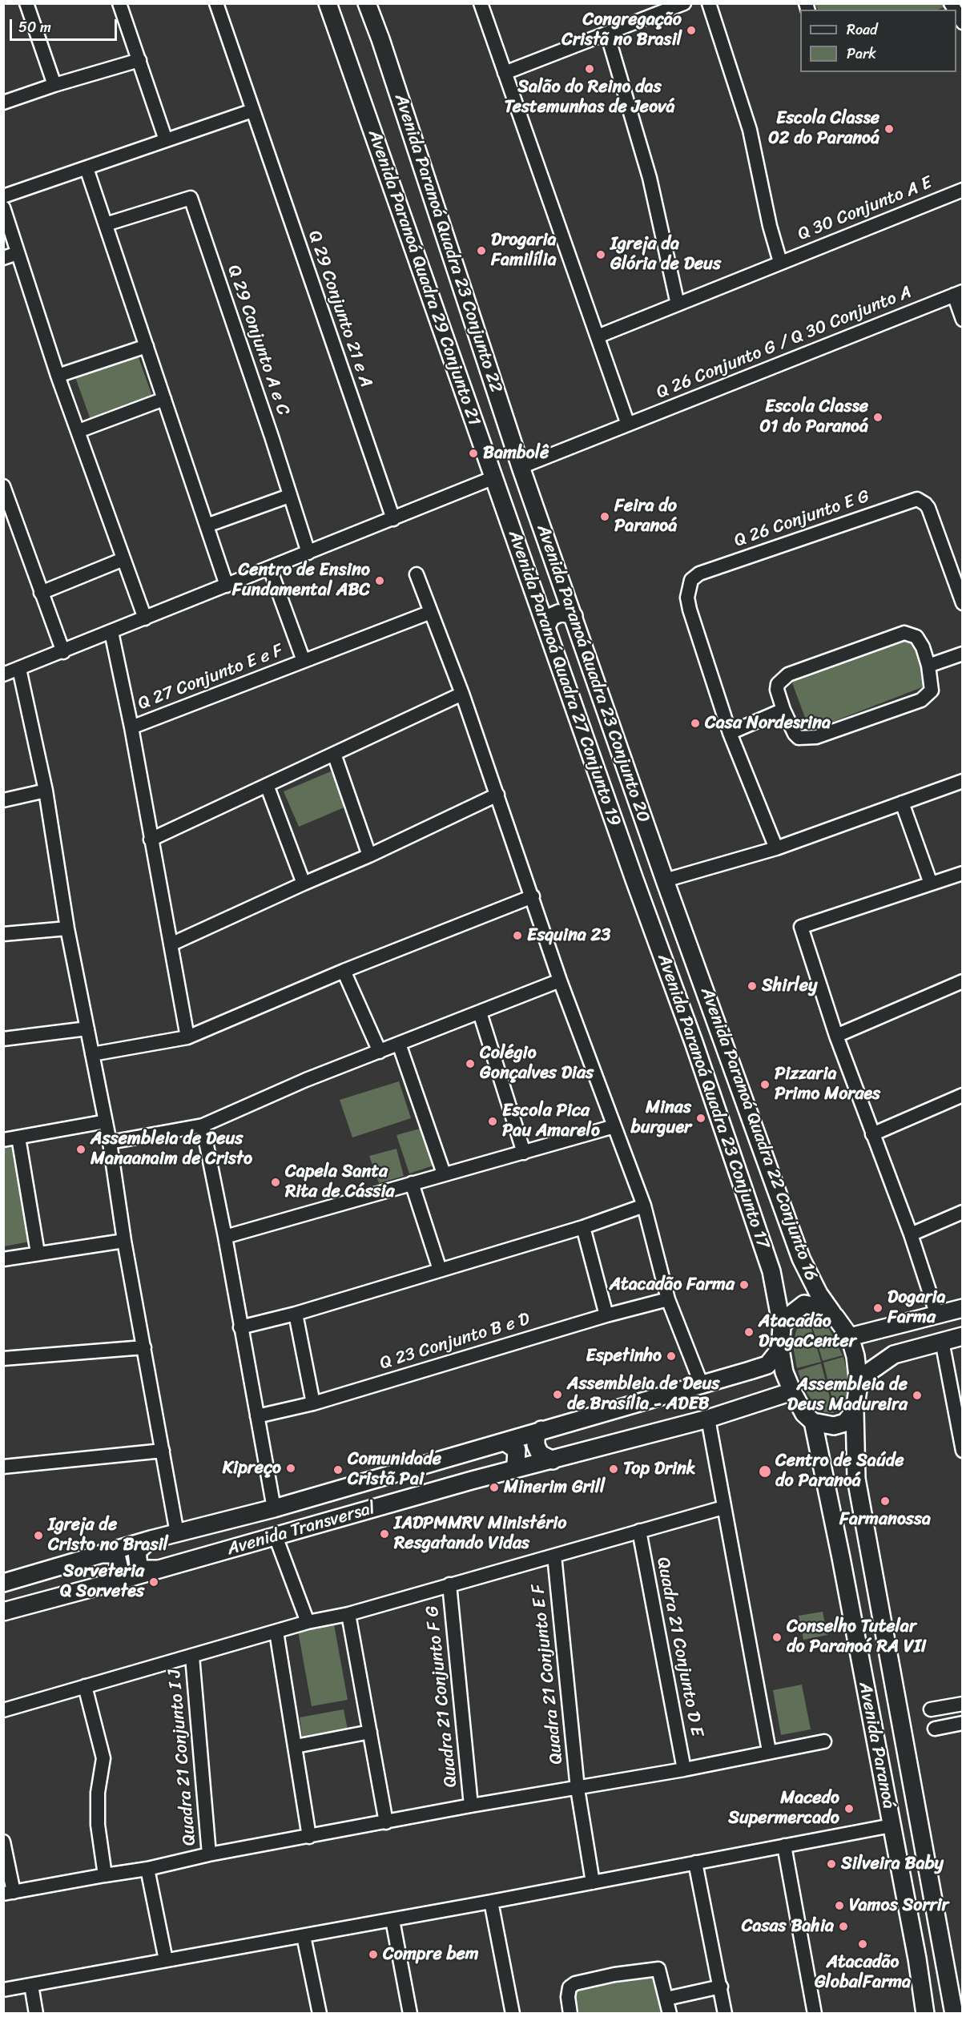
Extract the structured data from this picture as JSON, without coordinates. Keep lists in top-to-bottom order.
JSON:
{
  "streets": {
    "street": [
      "Q 30 Conjunto A E",
      "Avenida Paranoá Quadra 23 Conjunto 22",
      "Avenida Paranoá Quadra 29 Conjunto 21",
      "Q 29 Conjunto 21 e A",
      "Q 29 Conjunto A e C",
      "Q 26 Conjunto G / Q 30 Conjunto A",
      "Q 26 Conjunto E G",
      "Avenida Paranoá Quadra 23 Conjunto 20",
      "Q 27 Conjunto E e F",
      "Avenida Paranoá Quadra 27 Conjunto 19",
      "Avenida Paranoá Quadra 23 Conjunto 17",
      "Avenida Paranoá Quadra 22 Conjunto 16",
      "Q 23 Conjunto B e D",
      "Avenida Transversal",
      "Quadra 21 Conjunto D E",
      "Quadra 21 Conjunto E F",
      "Quadra 21 Conjunto F G",
      "Avenida Paranoá",
      "Quadra 21 Conjunto I J"
    ]
  },
  "crossings": [
    ["Avenida Paranoá Quadra 23 Conjunto 22", "Q 26 Conjunto G / Q 30 Conjunto A"],
    ["Avenida Paranoá Quadra 23 Conjunto 22", "Avenida Paranoá Quadra 23 Conjunto 20"],
    ["Avenida Paranoá Quadra 29 Conjunto 21", "Avenida Paranoá Quadra 27 Conjunto 19"],
    ["Q 26 Conjunto G / Q 30 Conjunto A", "Avenida Paranoá Quadra 23 Conjunto 20"],
    ["Avenida Paranoá Quadra 23 Conjunto 20", "Avenida Paranoá Quadra 22 Conjunto 16"],
    ["Avenida Paranoá Quadra 27 Conjunto 19", "Avenida Paranoá Quadra 23 Conjunto 17"],
    ["Avenida Paranoá Quadra 23 Conjunto 17", "Avenida Paranoá Quadra 22 Conjunto 16"],
    ["Avenida Paranoá Quadra 23 Conjunto 17", "Avenida Transversal"],
    ["Avenida Paranoá Quadra 23 Conjunto 17", "Avenida Paranoá"],
    ["Avenida Paranoá Quadra 22 Conjunto 16", "Avenida Transversal"],
    ["Avenida Paranoá Quadra 22 Conjunto 16", "Avenida Paranoá"],
    ["Avenida Transversal", "Avenida Paranoá"]
  ],
  "places": [
    "Congregação Cristã no Brasil",
    "Salão do Reino das Testemunhas de Jeová",
    "Escola Classe 02 do Paranoá",
    "Drogaria Familília",
    "Igreja da Glória de Deus",
    "Escola Classe 01 do Paranoá",
    "Bambolê",
    "Feira do Paranoá",
    "Centro de Ensino Fundamental ABC",
    "Casa Nordesrina",
    "Esquina 23",
    "Shirley",
    "Colégio Gonçalves Dias",
    "Pizzaria Primo Moraes",
    "Minas burguer",
    "Escola Pica Pau Amarelo",
    "Assembleia de Deus Manaanaim de Cristo",
    "Capela Santa Rita de Cássia",
    "Atacadão Farma",
    "Dogaria Farma",
    "Atacadão DrogaCenter",
    "Espetinho",
    "Assembleia de Deus de Brasília - ADEB",
    "Assembleia de Deus Madureira",
    "Kipreço",
    "Top Drink",
    "Comunidade Cristã Pai",
    "Centro de Saúde do Paranoá",
    "Minerim Grill",
    "Farmanossa",
    "IADPMMRV Ministério Resgatando Vidas",
    "Igreja de Cristo no Brasil",
    "Sorveteria Q Sorvetes",
    "Conselho Tutelar do Paranoá RA VII",
    "Macedo Supermercado",
    "Silveira Baby",
    "Vamos Sorrir",
    "Casas Bahia",
    "Atacadão GlobalFarma",
    "Compre bem"
  ],
  "legend": ["Road", "Park"],
  "scale_bar": "50 m"
}
